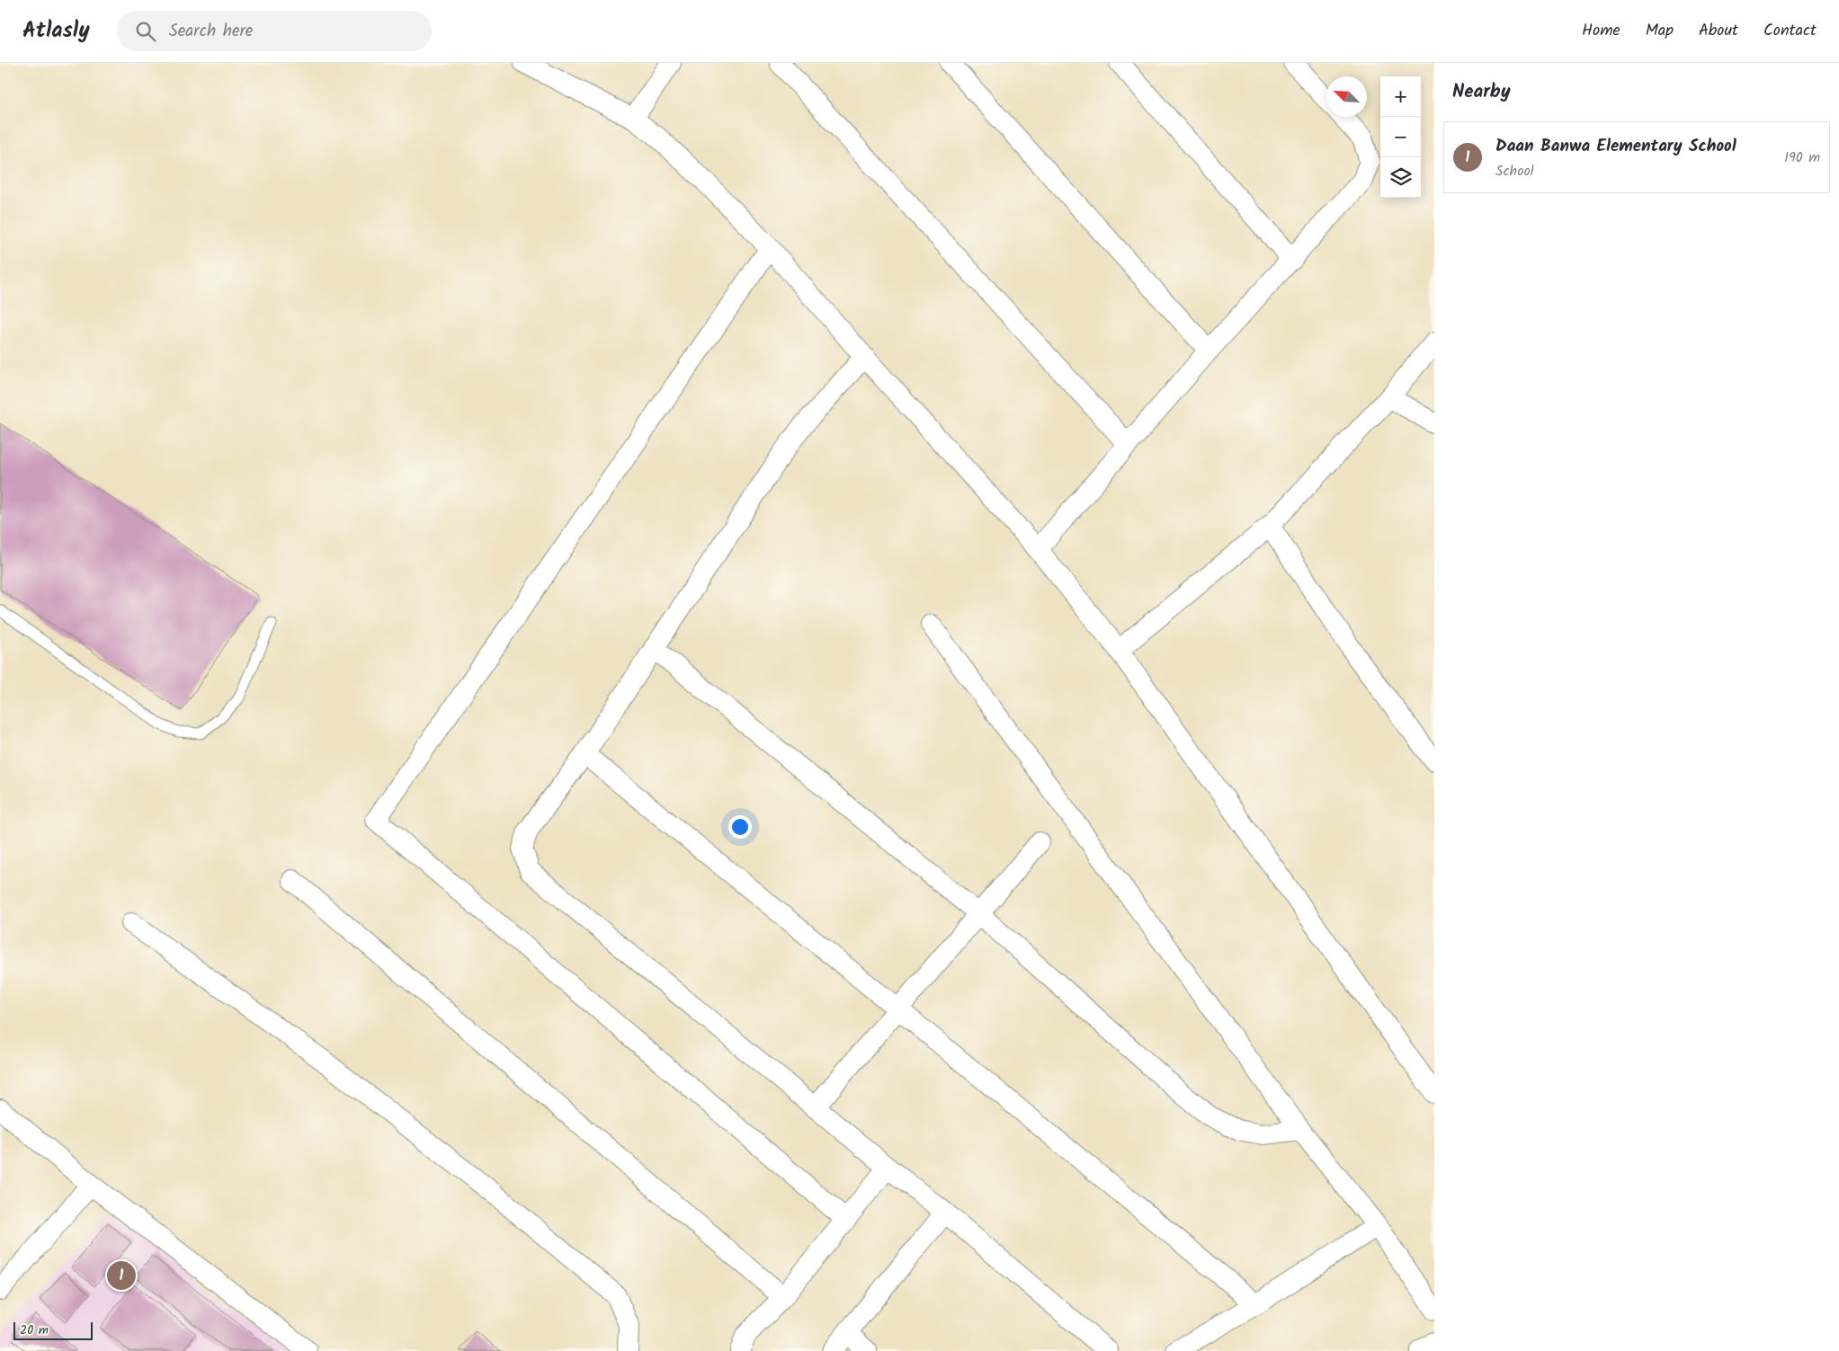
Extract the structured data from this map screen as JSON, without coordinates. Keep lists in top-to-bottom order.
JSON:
{
  "scale_bar": "20 m",
  "north": "top left",
  "page": {
    "header": "Atlasly",
    "search": "Search here",
    "nav": [
      "Home",
      "Map",
      "About",
      "Contact"
    ],
    "heading": "Nearby",
    "map_buttons": ["+", "−"],
    "list": [
      {
        "mark": "1",
        "name": "Daan Banwa Elementary School",
        "note": "School",
        "value": "190 m"
      }
    ],
    "pins": "1",
    "scale": "20 m"
  }
}
